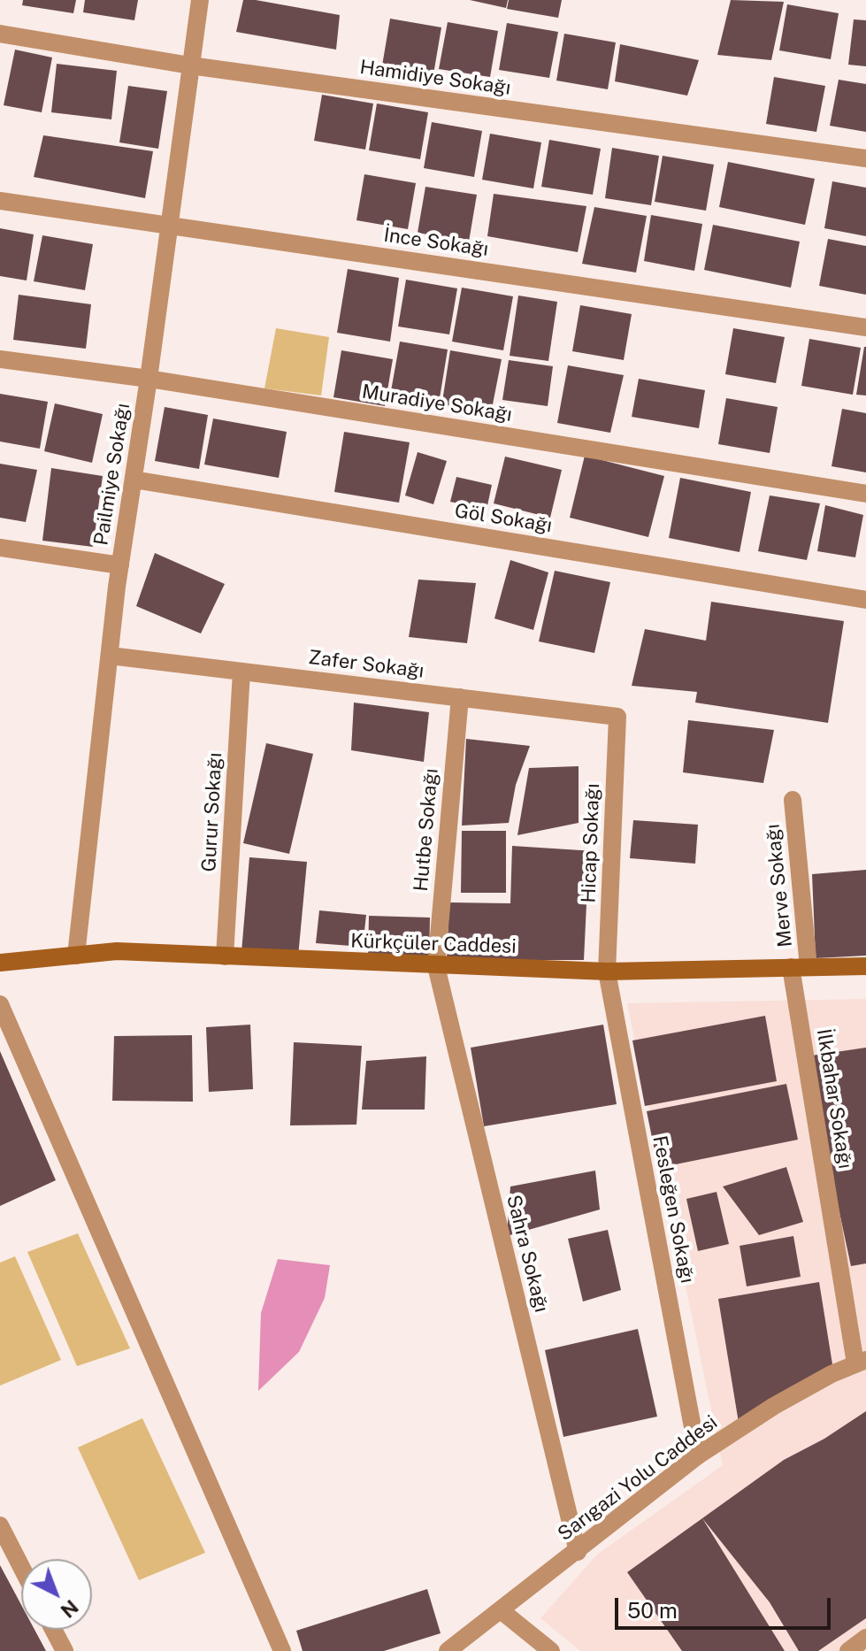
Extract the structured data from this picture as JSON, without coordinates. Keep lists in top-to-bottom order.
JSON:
{
  "streets": {
    "main road": ["Kürkçüler Caddesi"],
    "street": [
      "Hamidiye Sokağı",
      "İnce Sokağı",
      "Muradiye Sokağı",
      "Pailmiye Sokağı",
      "Göl Sokağı",
      "Zafer Sokağı",
      "Gurur Sokağı",
      "Hutbe Sokağı",
      "Hicap Sokağı",
      "Merve Sokağı",
      "İlkbahar Sokağı",
      "Fesleğen Sokağı",
      "Sahra Sokağı",
      "Sarıgazi Yolu Caddesi"
    ]
  },
  "crossings": [
    ["Hamidiye Sokağı", "Pailmiye Sokağı"],
    ["İnce Sokağı", "Pailmiye Sokağı"],
    ["Muradiye Sokağı", "Pailmiye Sokağı"],
    ["Pailmiye Sokağı", "Göl Sokağı"],
    ["Pailmiye Sokağı", "Zafer Sokağı"],
    ["Pailmiye Sokağı", "Kürkçüler Caddesi"],
    ["Zafer Sokağı", "Gurur Sokağı"],
    ["Zafer Sokağı", "Hutbe Sokağı"],
    ["Zafer Sokağı", "Hicap Sokağı"],
    ["Gurur Sokağı", "Kürkçüler Caddesi"],
    ["Hutbe Sokağı", "Kürkçüler Caddesi"],
    ["Hutbe Sokağı", "Sahra Sokağı"],
    ["Hicap Sokağı", "Kürkçüler Caddesi"],
    ["Hicap Sokağı", "Fesleğen Sokağı"],
    ["Merve Sokağı", "Kürkçüler Caddesi"],
    ["Merve Sokağı", "İlkbahar Sokağı"],
    ["Kürkçüler Caddesi", "İlkbahar Sokağı"],
    ["Kürkçüler Caddesi", "Fesleğen Sokağı"],
    ["Kürkçüler Caddesi", "Sahra Sokağı"],
    ["İlkbahar Sokağı", "Sarıgazi Yolu Caddesi"],
    ["Fesleğen Sokağı", "Sarıgazi Yolu Caddesi"],
    ["Sahra Sokağı", "Sarıgazi Yolu Caddesi"]
  ],
  "scale_bar": "50 m",
  "north": "bottom right"
}
